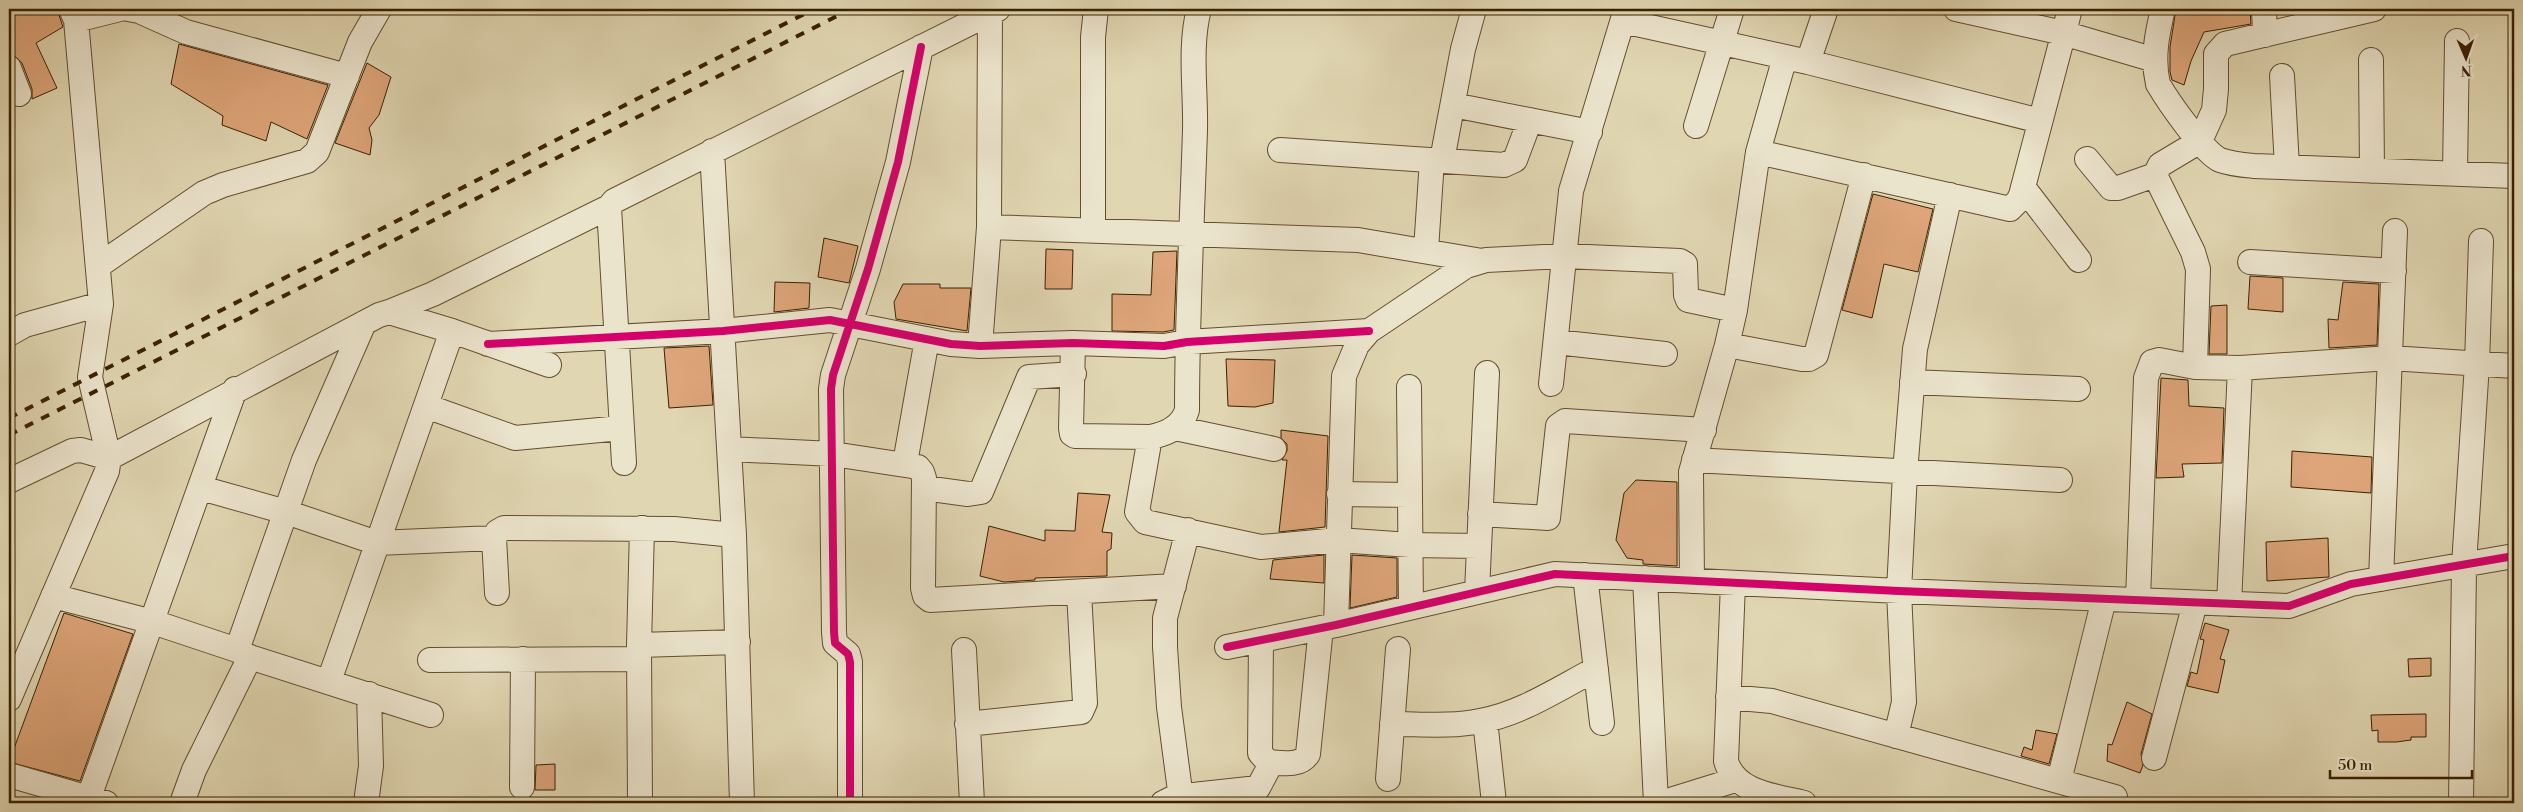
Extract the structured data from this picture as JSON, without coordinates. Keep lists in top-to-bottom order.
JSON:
{
  "scale_bar": "50 m",
  "north": "bottom"
}
